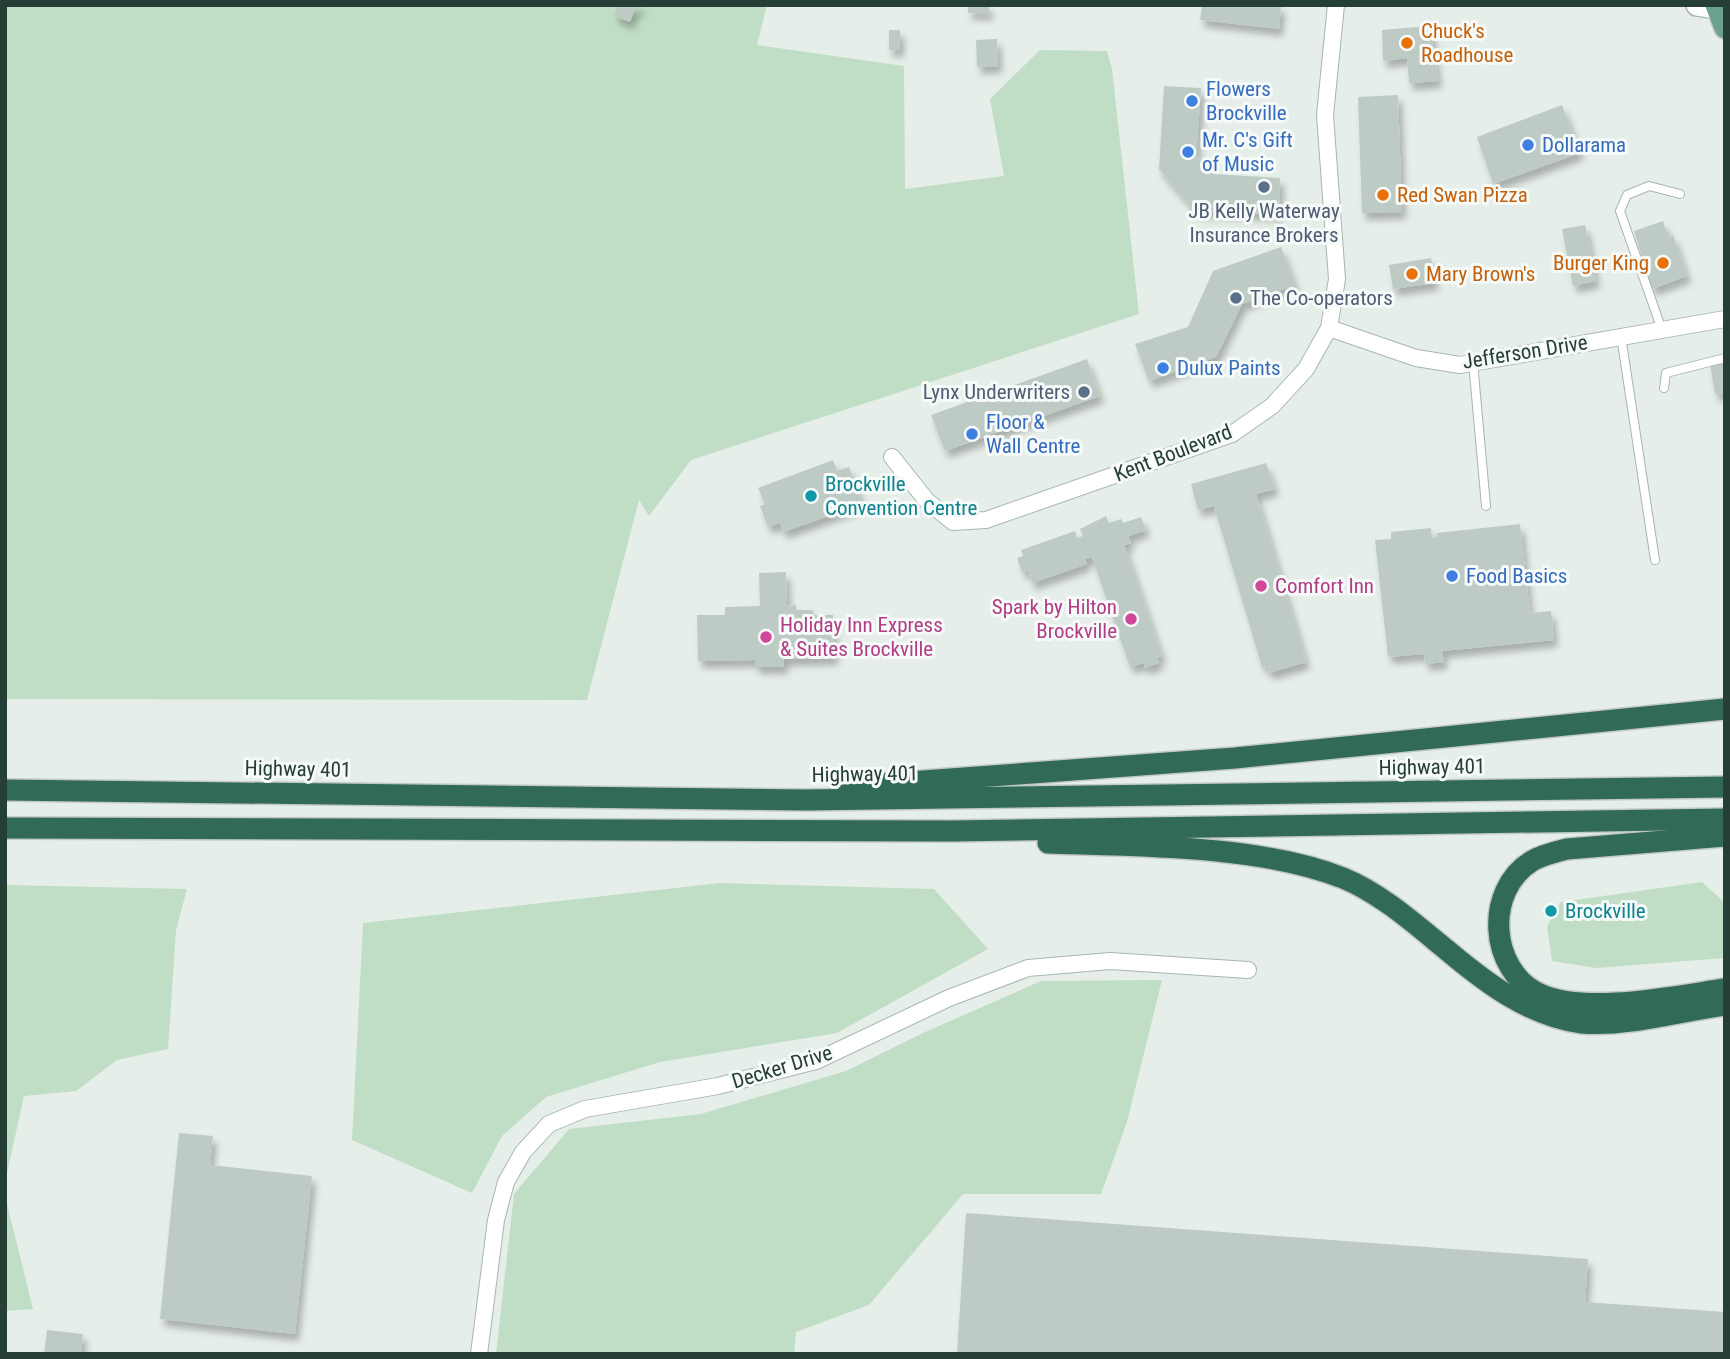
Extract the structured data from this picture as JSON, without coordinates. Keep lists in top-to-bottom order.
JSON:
{
  "streets": {
    "highway": ["Highway 401"],
    "street": ["Jefferson Drive", "Kent Boulevard", "Decker Drive"]
  },
  "crossings": [
    ["Jefferson Drive", "Kent Boulevard"]
  ],
  "places": [
    "Chuck's Roadhouse",
    "Flowers Brockville",
    "Dollarama",
    "Mr. C's Gift of Music",
    "JB Kelly Waterway Insurance Brokers",
    "Red Swan Pizza",
    "Burger King",
    "Mary Brown's",
    "The Co-operators",
    "Dulux Paints",
    "Lynx Underwriters",
    "Floor & Wall Centre",
    "Brockville Convention Centre",
    "Food Basics",
    "Comfort Inn",
    "Spark by Hilton Brockville",
    "Holiday Inn Express & Suites Brockville",
    "Brockville"
  ]
}
